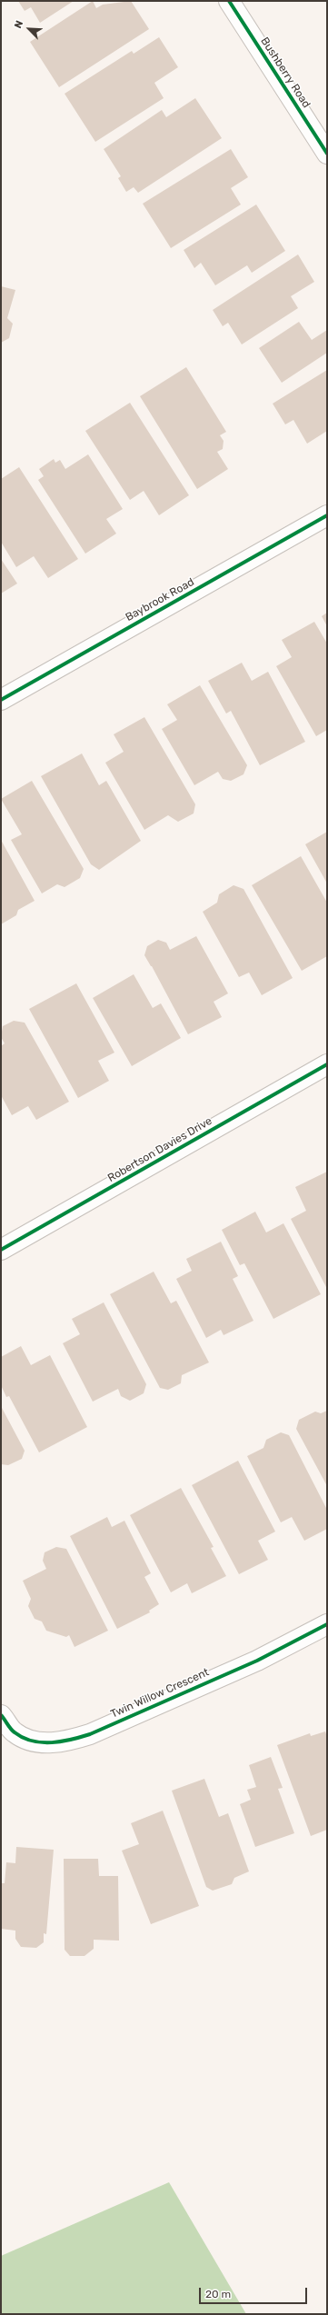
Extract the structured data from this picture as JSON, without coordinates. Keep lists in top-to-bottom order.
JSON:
{
  "streets": {
    "street": [
      "Bushberry Road",
      "Baybrook Road",
      "Robertson Davies Drive",
      "Twin Willow Crescent"
    ]
  },
  "scale_bar": "20 m",
  "north": "top left"
}
